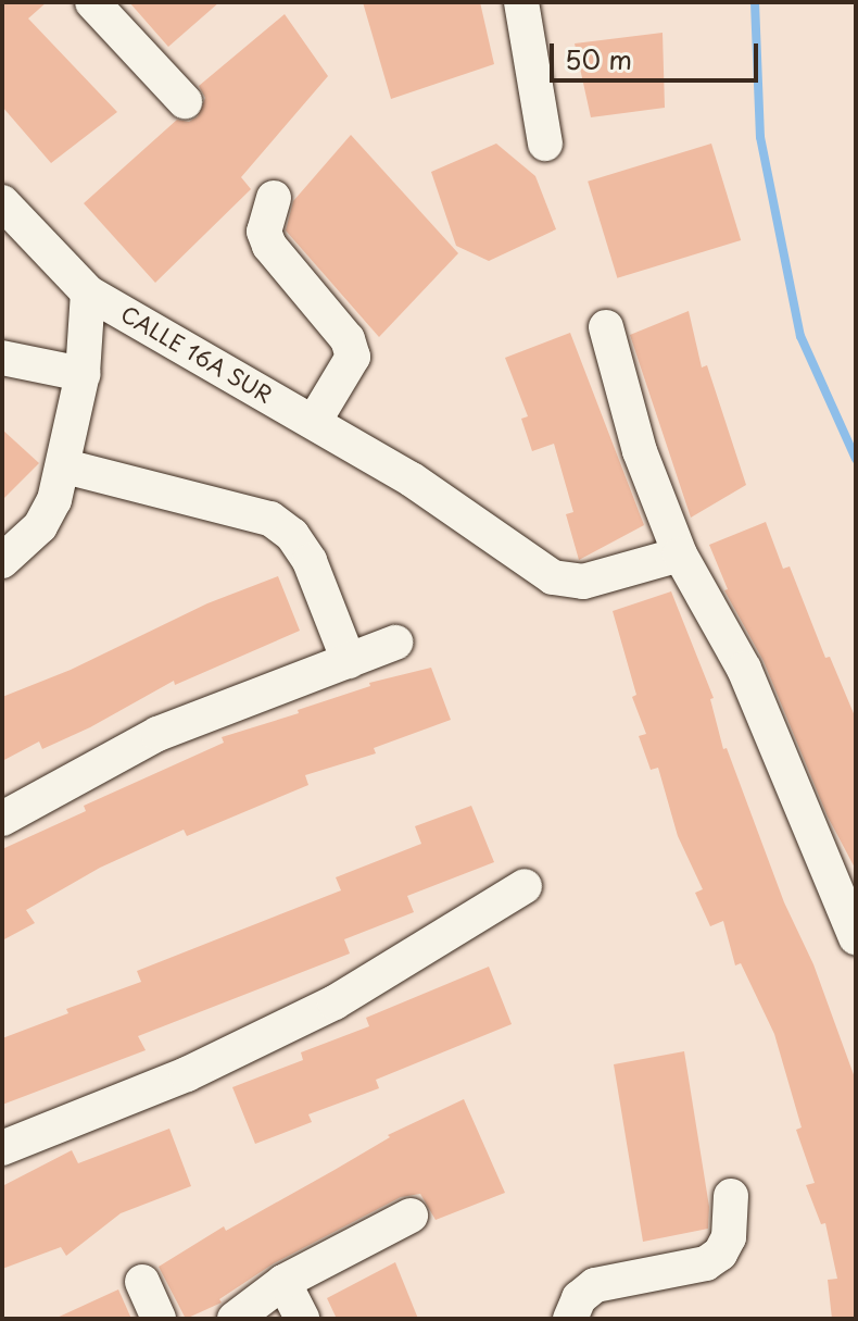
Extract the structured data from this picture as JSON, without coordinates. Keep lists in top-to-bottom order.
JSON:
{
  "streets": {
    "street": ["CALLE 16A SUR"]
  },
  "scale_bar": "50 m"
}
